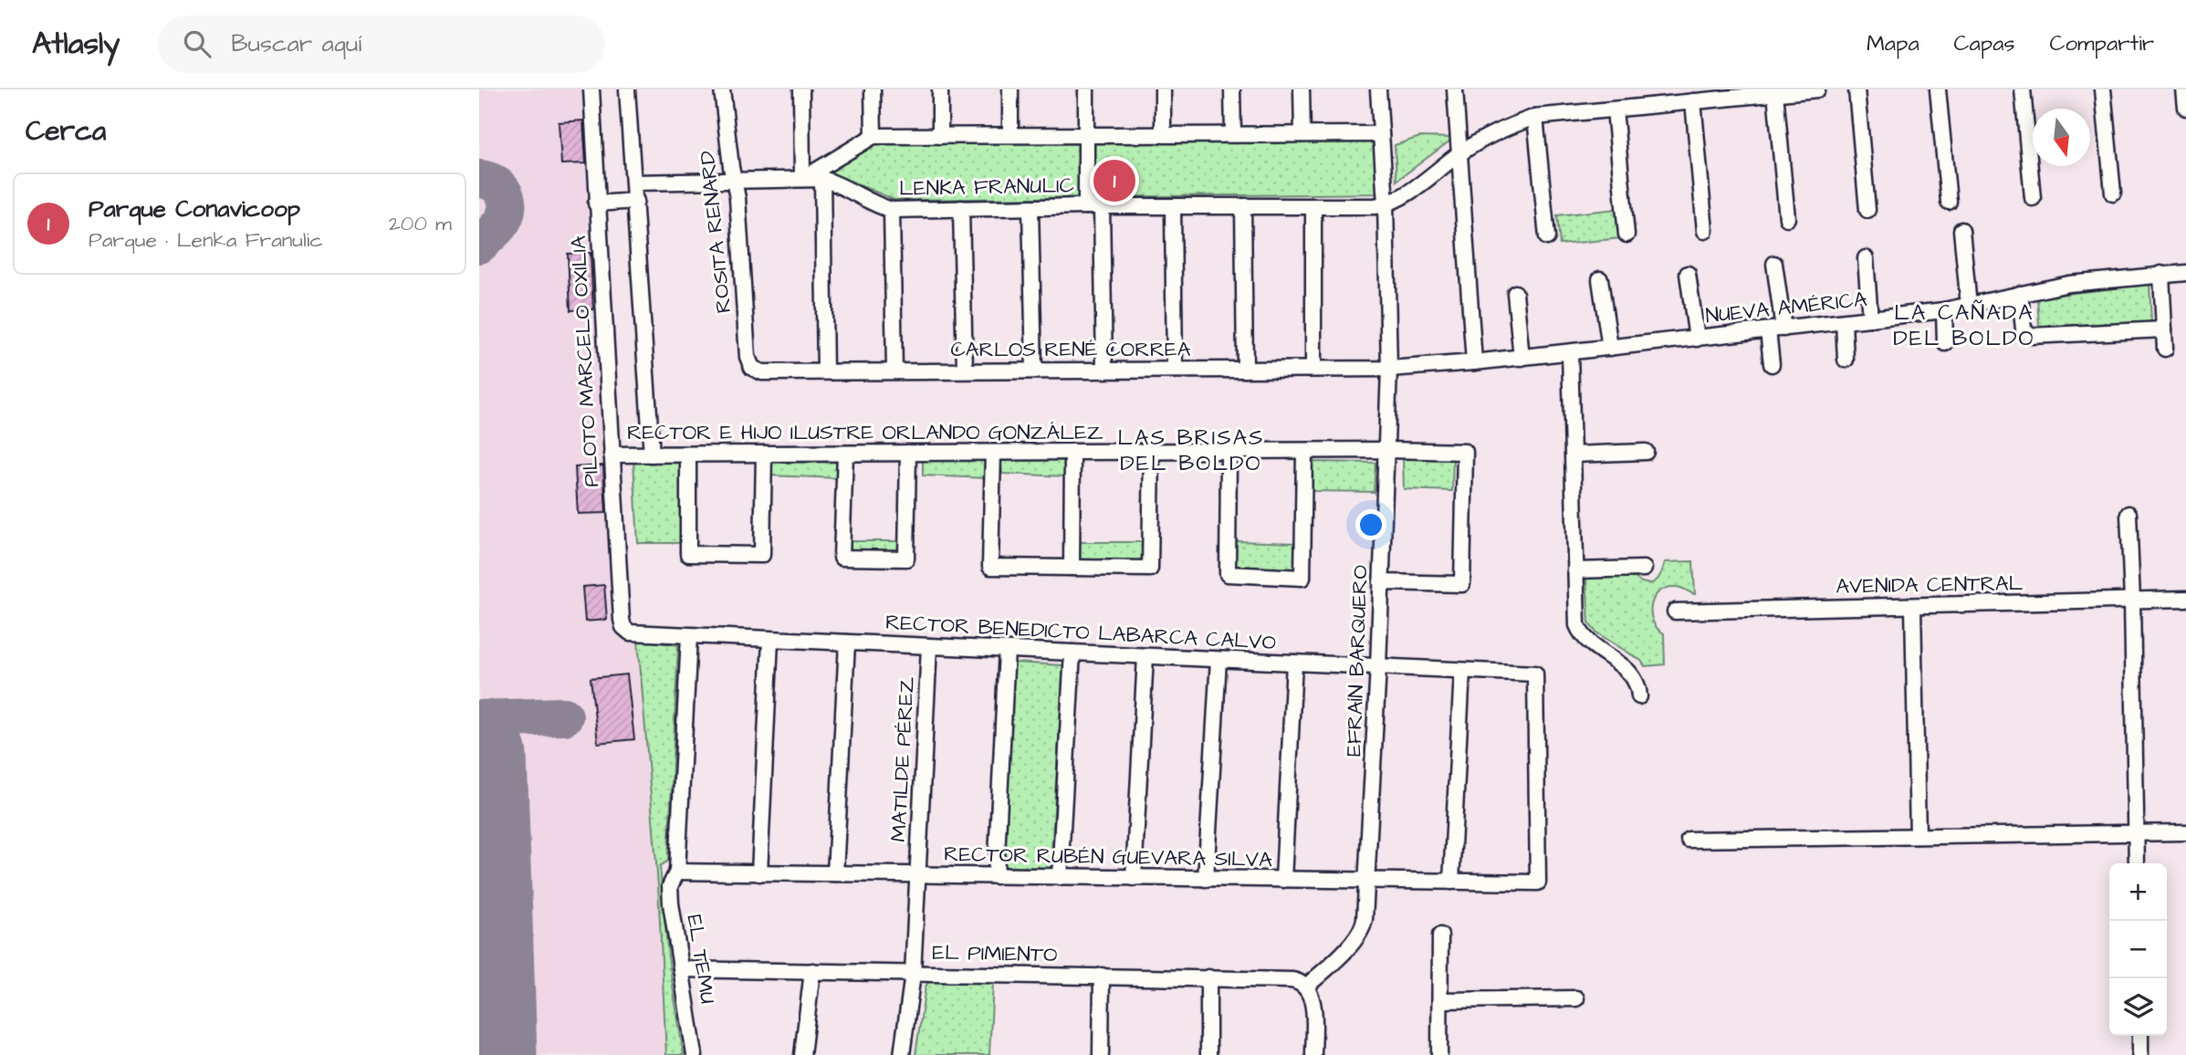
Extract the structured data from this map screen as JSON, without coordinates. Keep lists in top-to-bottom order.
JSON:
{
  "streets": {
    "street": [
      "LENKA FRANULIC",
      "ROSITA RENARD",
      "NUEVA AMÉRICA",
      "CARLOS RENÉ CORREA",
      "PILOTO MARCELO OXILIA",
      "RECTOR E HIJO ILUSTRE ORLANDO GONZÁLEZ",
      "AVENIDA CENTRAL",
      "RECTOR BENEDICTO LABARCA CALVO",
      "EFRAÍN BARQUERO",
      "MATILDE PÉREZ",
      "RECTOR RUBÉN GUEVARA SILVA",
      "EL PIMIENTO",
      "EL TEMU"
    ]
  },
  "crossings": [
    ["LENKA FRANULIC", "ROSITA RENARD"],
    ["LENKA FRANULIC", "EFRAÍN BARQUERO"],
    ["ROSITA RENARD", "CARLOS RENÉ CORREA"],
    ["NUEVA AMÉRICA", "CARLOS RENÉ CORREA"],
    ["NUEVA AMÉRICA", "EFRAÍN BARQUERO"],
    ["CARLOS RENÉ CORREA", "EFRAÍN BARQUERO"],
    ["PILOTO MARCELO OXILIA", "RECTOR E HIJO ILUSTRE ORLANDO GONZÁLEZ"],
    ["PILOTO MARCELO OXILIA", "RECTOR BENEDICTO LABARCA CALVO"],
    ["RECTOR E HIJO ILUSTRE ORLANDO GONZÁLEZ", "EFRAÍN BARQUERO"],
    ["RECTOR BENEDICTO LABARCA CALVO", "EFRAÍN BARQUERO"],
    ["RECTOR BENEDICTO LABARCA CALVO", "MATILDE PÉREZ"],
    ["RECTOR BENEDICTO LABARCA CALVO", "RECTOR RUBÉN GUEVARA SILVA"],
    ["RECTOR BENEDICTO LABARCA CALVO", "EL TEMU"],
    ["EFRAÍN BARQUERO", "RECTOR RUBÉN GUEVARA SILVA"],
    ["EFRAÍN BARQUERO", "EL PIMIENTO"],
    ["MATILDE PÉREZ", "RECTOR RUBÉN GUEVARA SILVA"],
    ["MATILDE PÉREZ", "EL PIMIENTO"],
    ["RECTOR RUBÉN GUEVARA SILVA", "EL TEMU"],
    ["EL PIMIENTO", "EL TEMU"]
  ],
  "districts": ["LA CAÑADA DEL BOLDO", "LAS BRISAS DEL BOLDO"],
  "north": "bottom",
  "page": {
    "header": "Atlasly",
    "search": "Buscar aquí",
    "nav": ["Mapa", "Capas", "Compartir"],
    "heading": "Cerca",
    "pins": "1",
    "list": [
      {
        "mark": "1",
        "name": "Parque Conavicoop",
        "note": "Parque · Lenka Franulic",
        "value": "200 m"
      }
    ],
    "map_buttons": ["+", "−"]
  }
}
